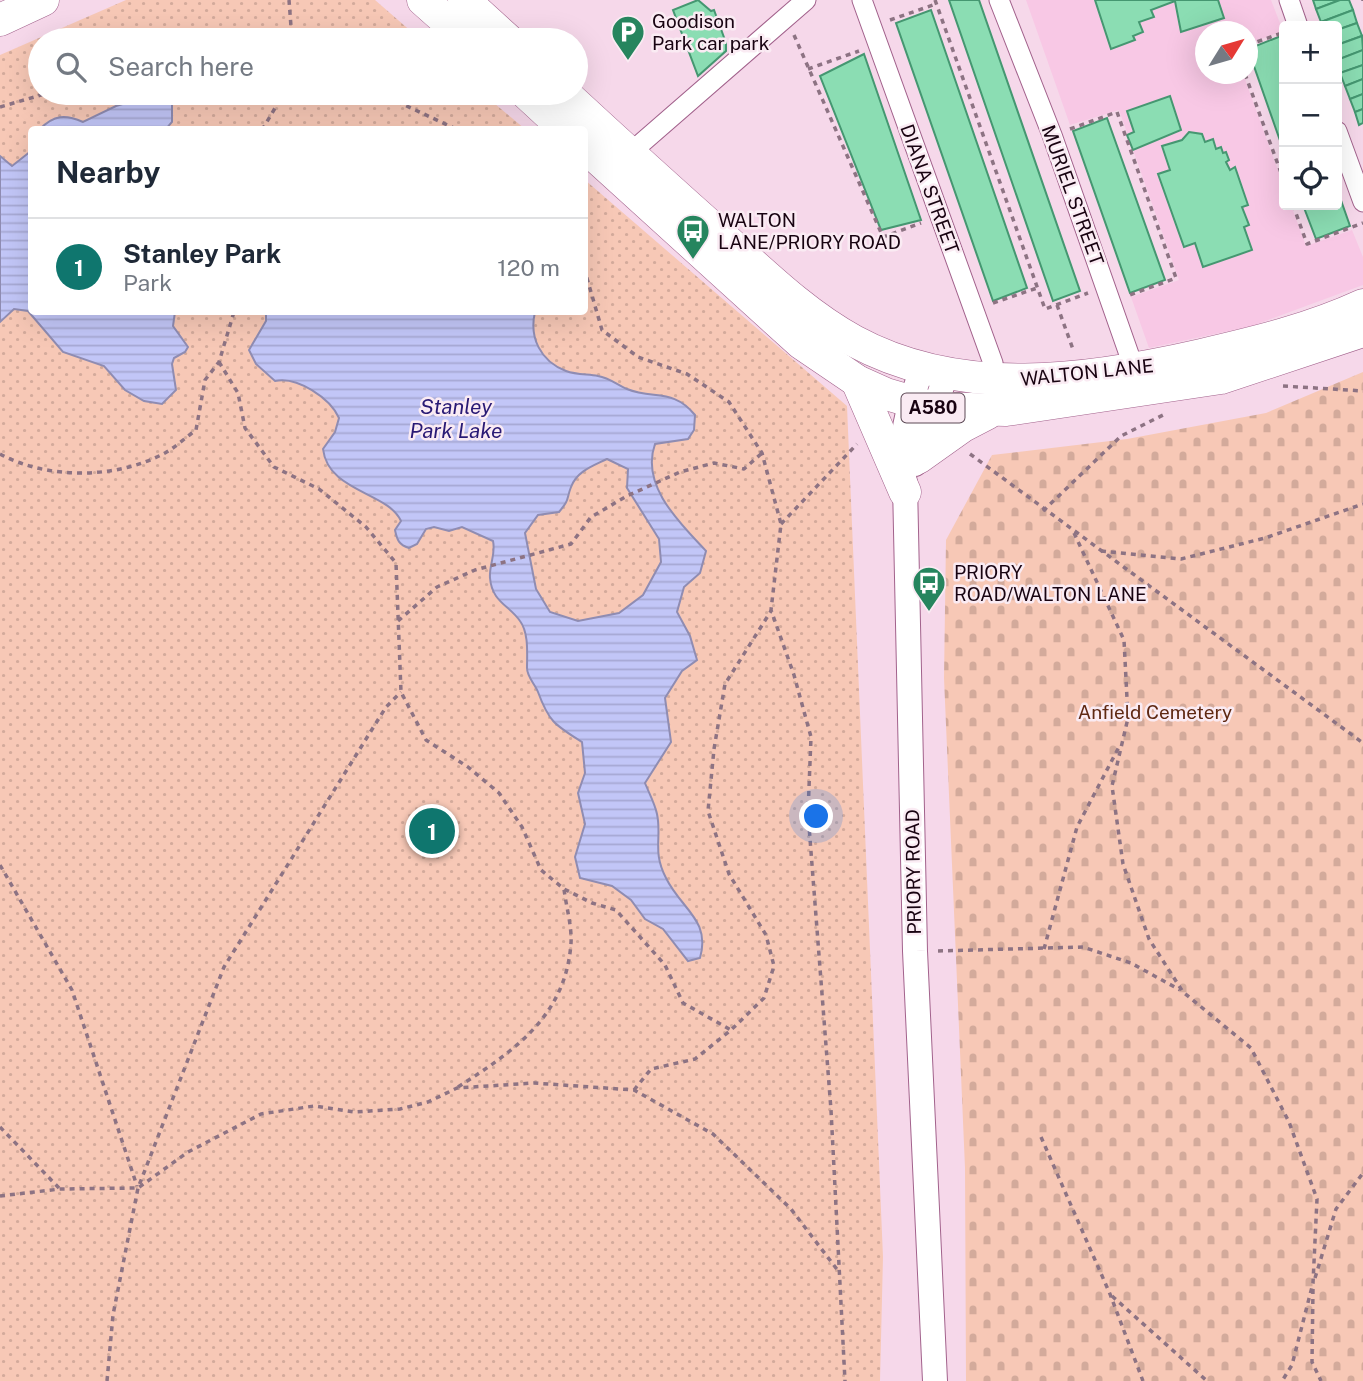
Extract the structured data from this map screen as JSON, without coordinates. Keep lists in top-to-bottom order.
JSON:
{
  "streets": {
    "highway": ["WALTON LANE", "A580"],
    "street": ["DIANA STREET", "MURIEL STREET", "PRIORY ROAD"]
  },
  "crossings": [
    ["DIANA STREET", "WALTON LANE"],
    ["MURIEL STREET", "WALTON LANE"],
    ["WALTON LANE", "PRIORY ROAD"]
  ],
  "water": ["Stanley Park Lake"],
  "parks": ["Anfield Cemetery"],
  "places": {
    "parking": ["Goodison Park car park"],
    "bus stop": ["WALTON LANE/PRIORY ROAD", "PRIORY ROAD/WALTON LANE"]
  },
  "north": "top right",
  "page": {
    "map_buttons": ["+", "−"],
    "search": "Search here",
    "heading": "Nearby",
    "list": [
      {
        "mark": "1",
        "name": "Stanley Park",
        "note": "Park",
        "value": "120 m"
      }
    ],
    "pins": "1"
  }
}
